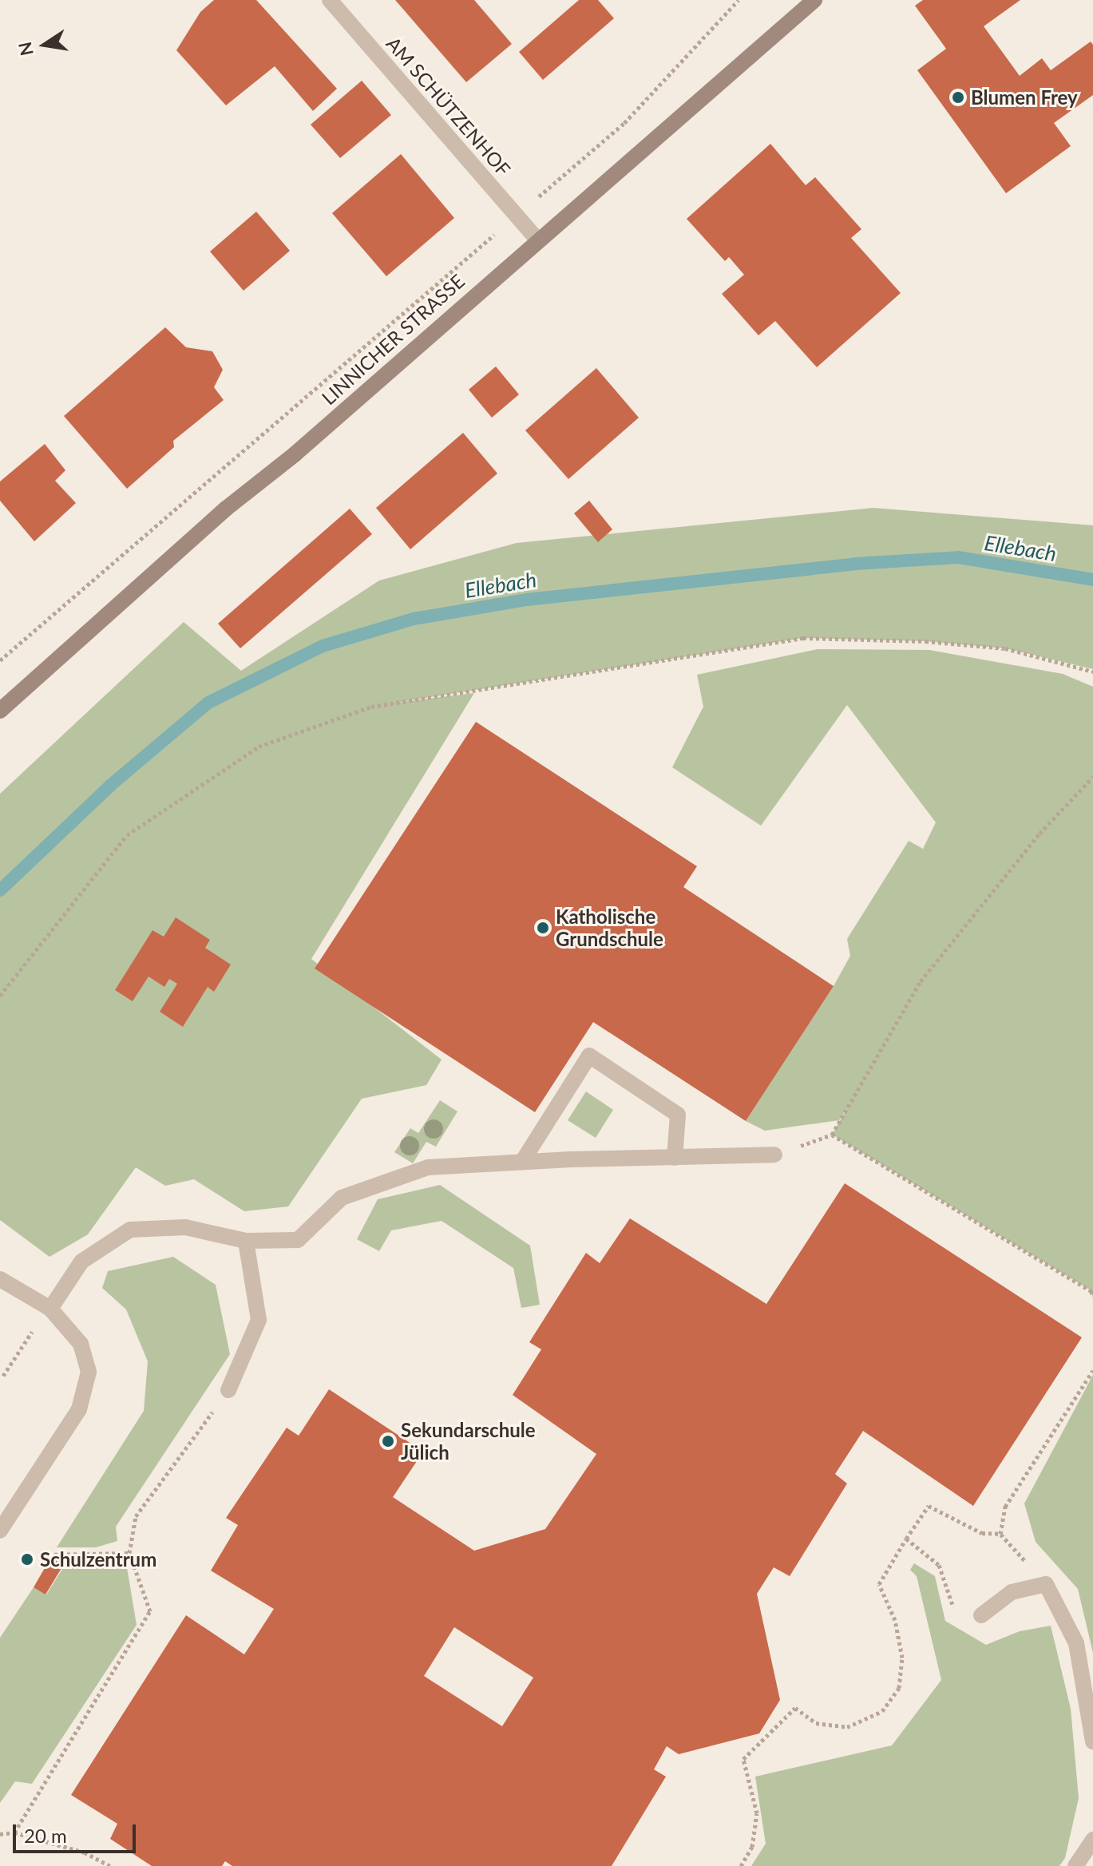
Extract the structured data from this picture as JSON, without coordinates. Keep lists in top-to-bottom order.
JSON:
{
  "streets": {
    "main road": ["LINNICHER STRASSE"],
    "street": ["AM SCHÜTZENHOF"]
  },
  "crossings": [
    ["AM SCHÜTZENHOF", "LINNICHER STRASSE"]
  ],
  "water": ["Ellebach"],
  "places": [
    "Blumen Frey",
    "Katholische Grundschule",
    "Sekundarschule Jülich",
    "Schulzentrum"
  ],
  "scale_bar": "20 m",
  "north": "left"
}
